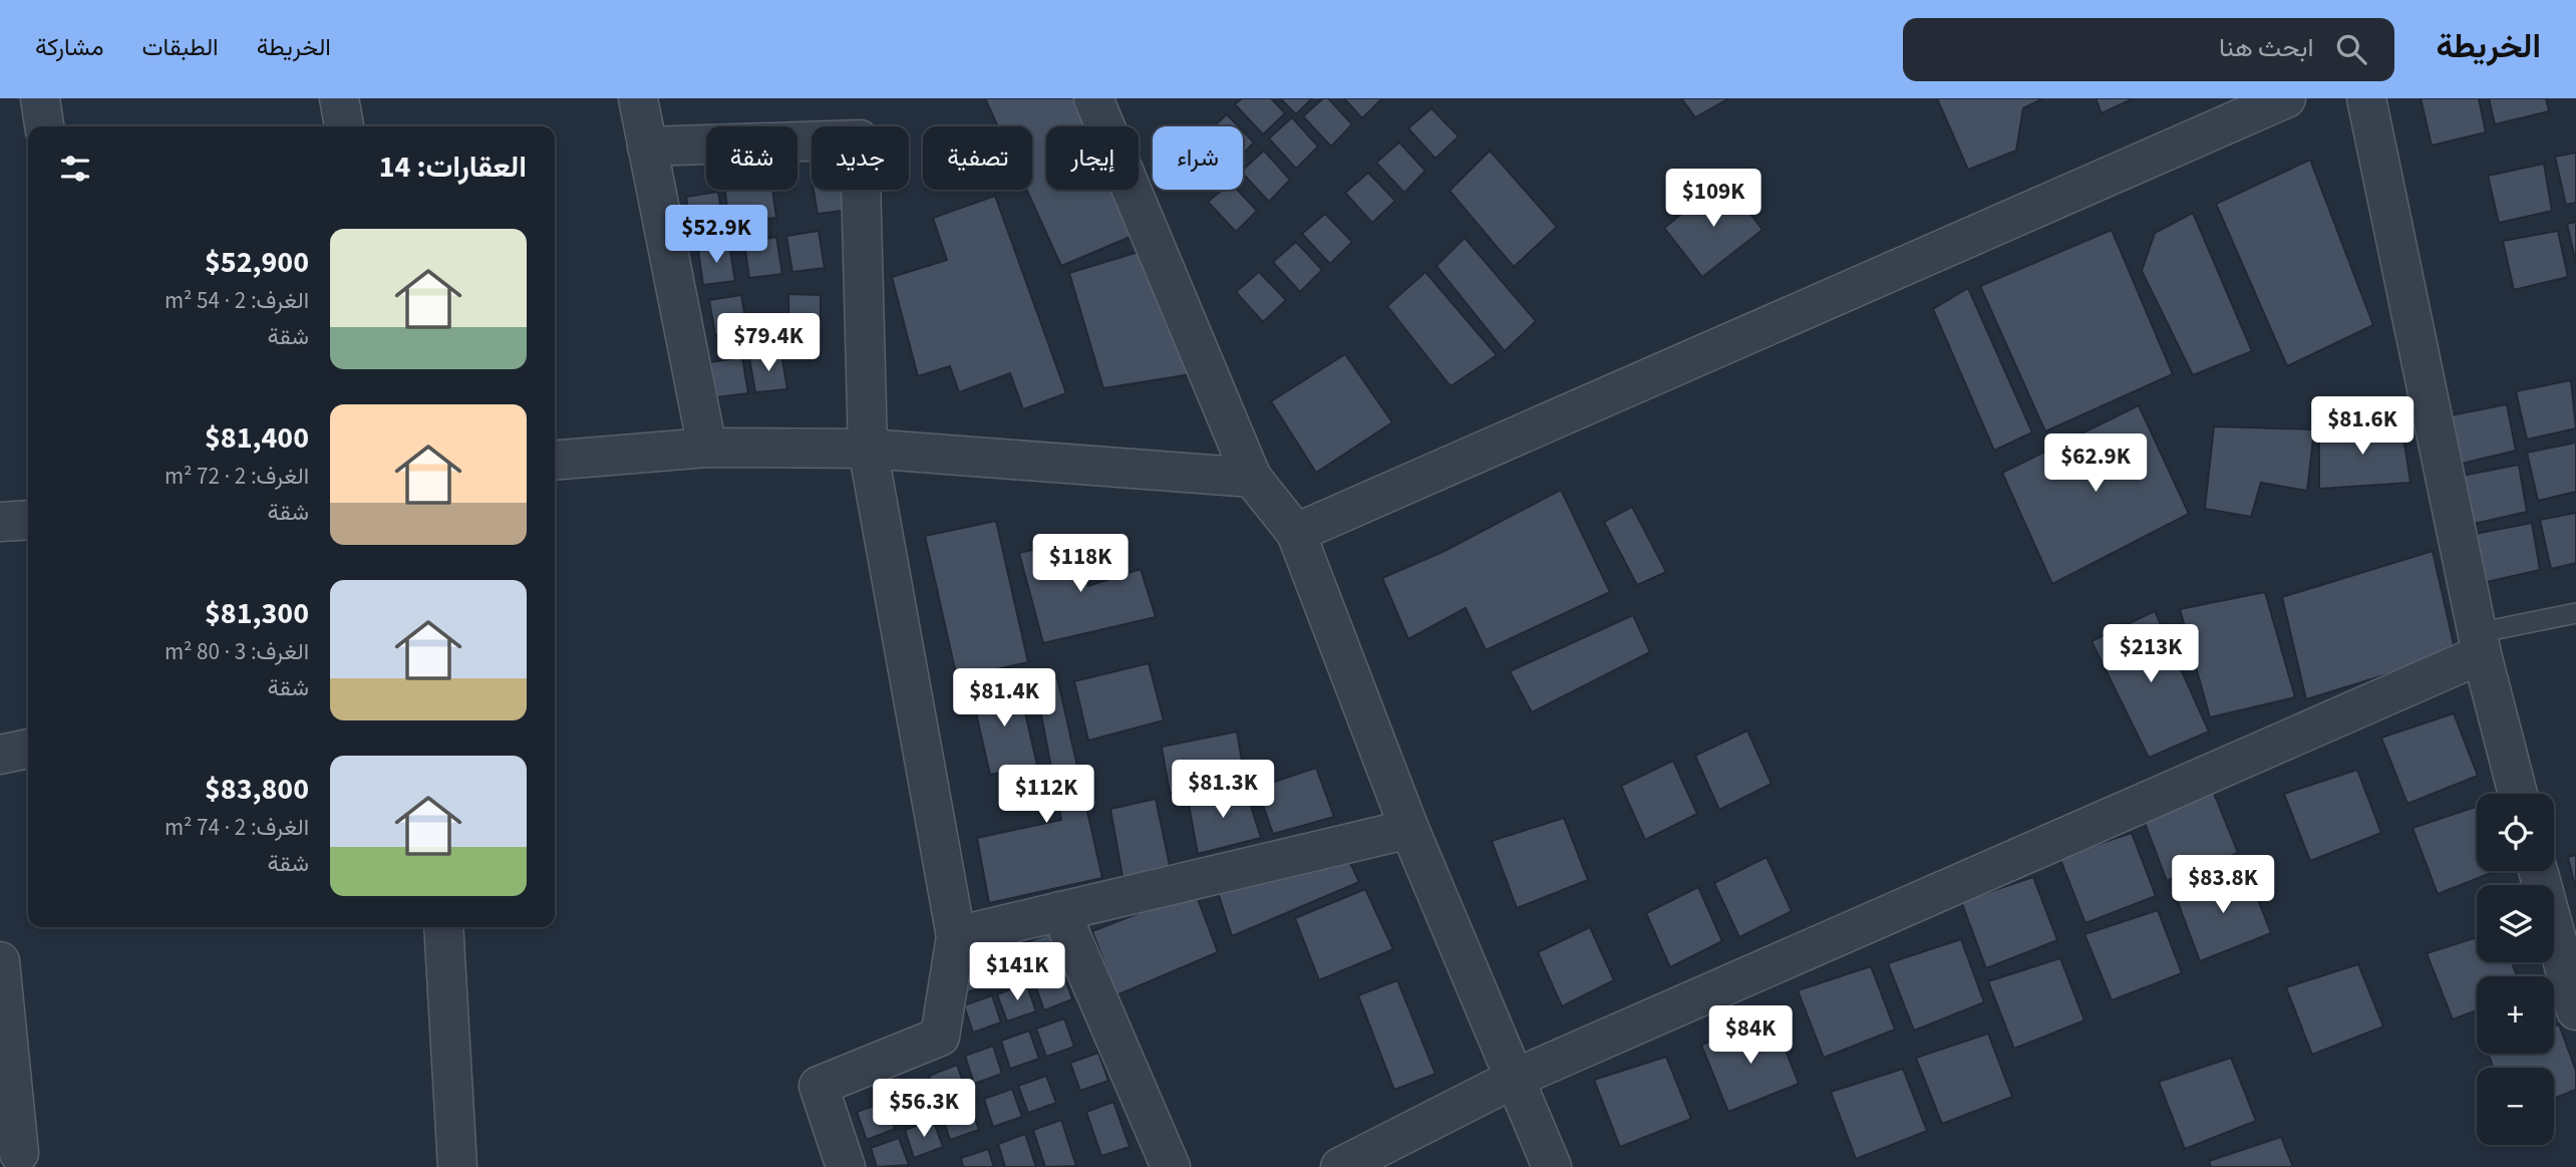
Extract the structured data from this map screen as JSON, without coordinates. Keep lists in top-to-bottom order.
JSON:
{
  "page": {
    "header": "الخريطة",
    "search": "ابحث هنا",
    "nav": ["الخريطة", "الطبقات", "مشاركة"],
    "chip": [
      "شراء",
      "إيجار",
      "تصفية",
      "جديد",
      "شقة"
    ],
    "heading": "العقارات: 14",
    "price": [
      "$109K",
      "$52.9K",
      "$79.4K",
      "$81.6K",
      "$62.9K",
      "$118K",
      "$213K",
      "$81.4K",
      "$81.3K",
      "$112K",
      "$83.8K",
      "$141K",
      "$84K",
      "$56.3K"
    ],
    "list": [
      {
        "name": "$52,900",
        "note": "الغرف: 2 · 54 m² · شقة"
      },
      {
        "name": "$81,400",
        "note": "الغرف: 2 · 72 m² · شقة"
      },
      {
        "name": "$81,300",
        "note": "الغرف: 3 · 80 m² · شقة"
      },
      {
        "name": "$83,800",
        "note": "الغرف: 2 · 74 m² · شقة"
      }
    ],
    "map_buttons": ["+", "−"]
  }
}
